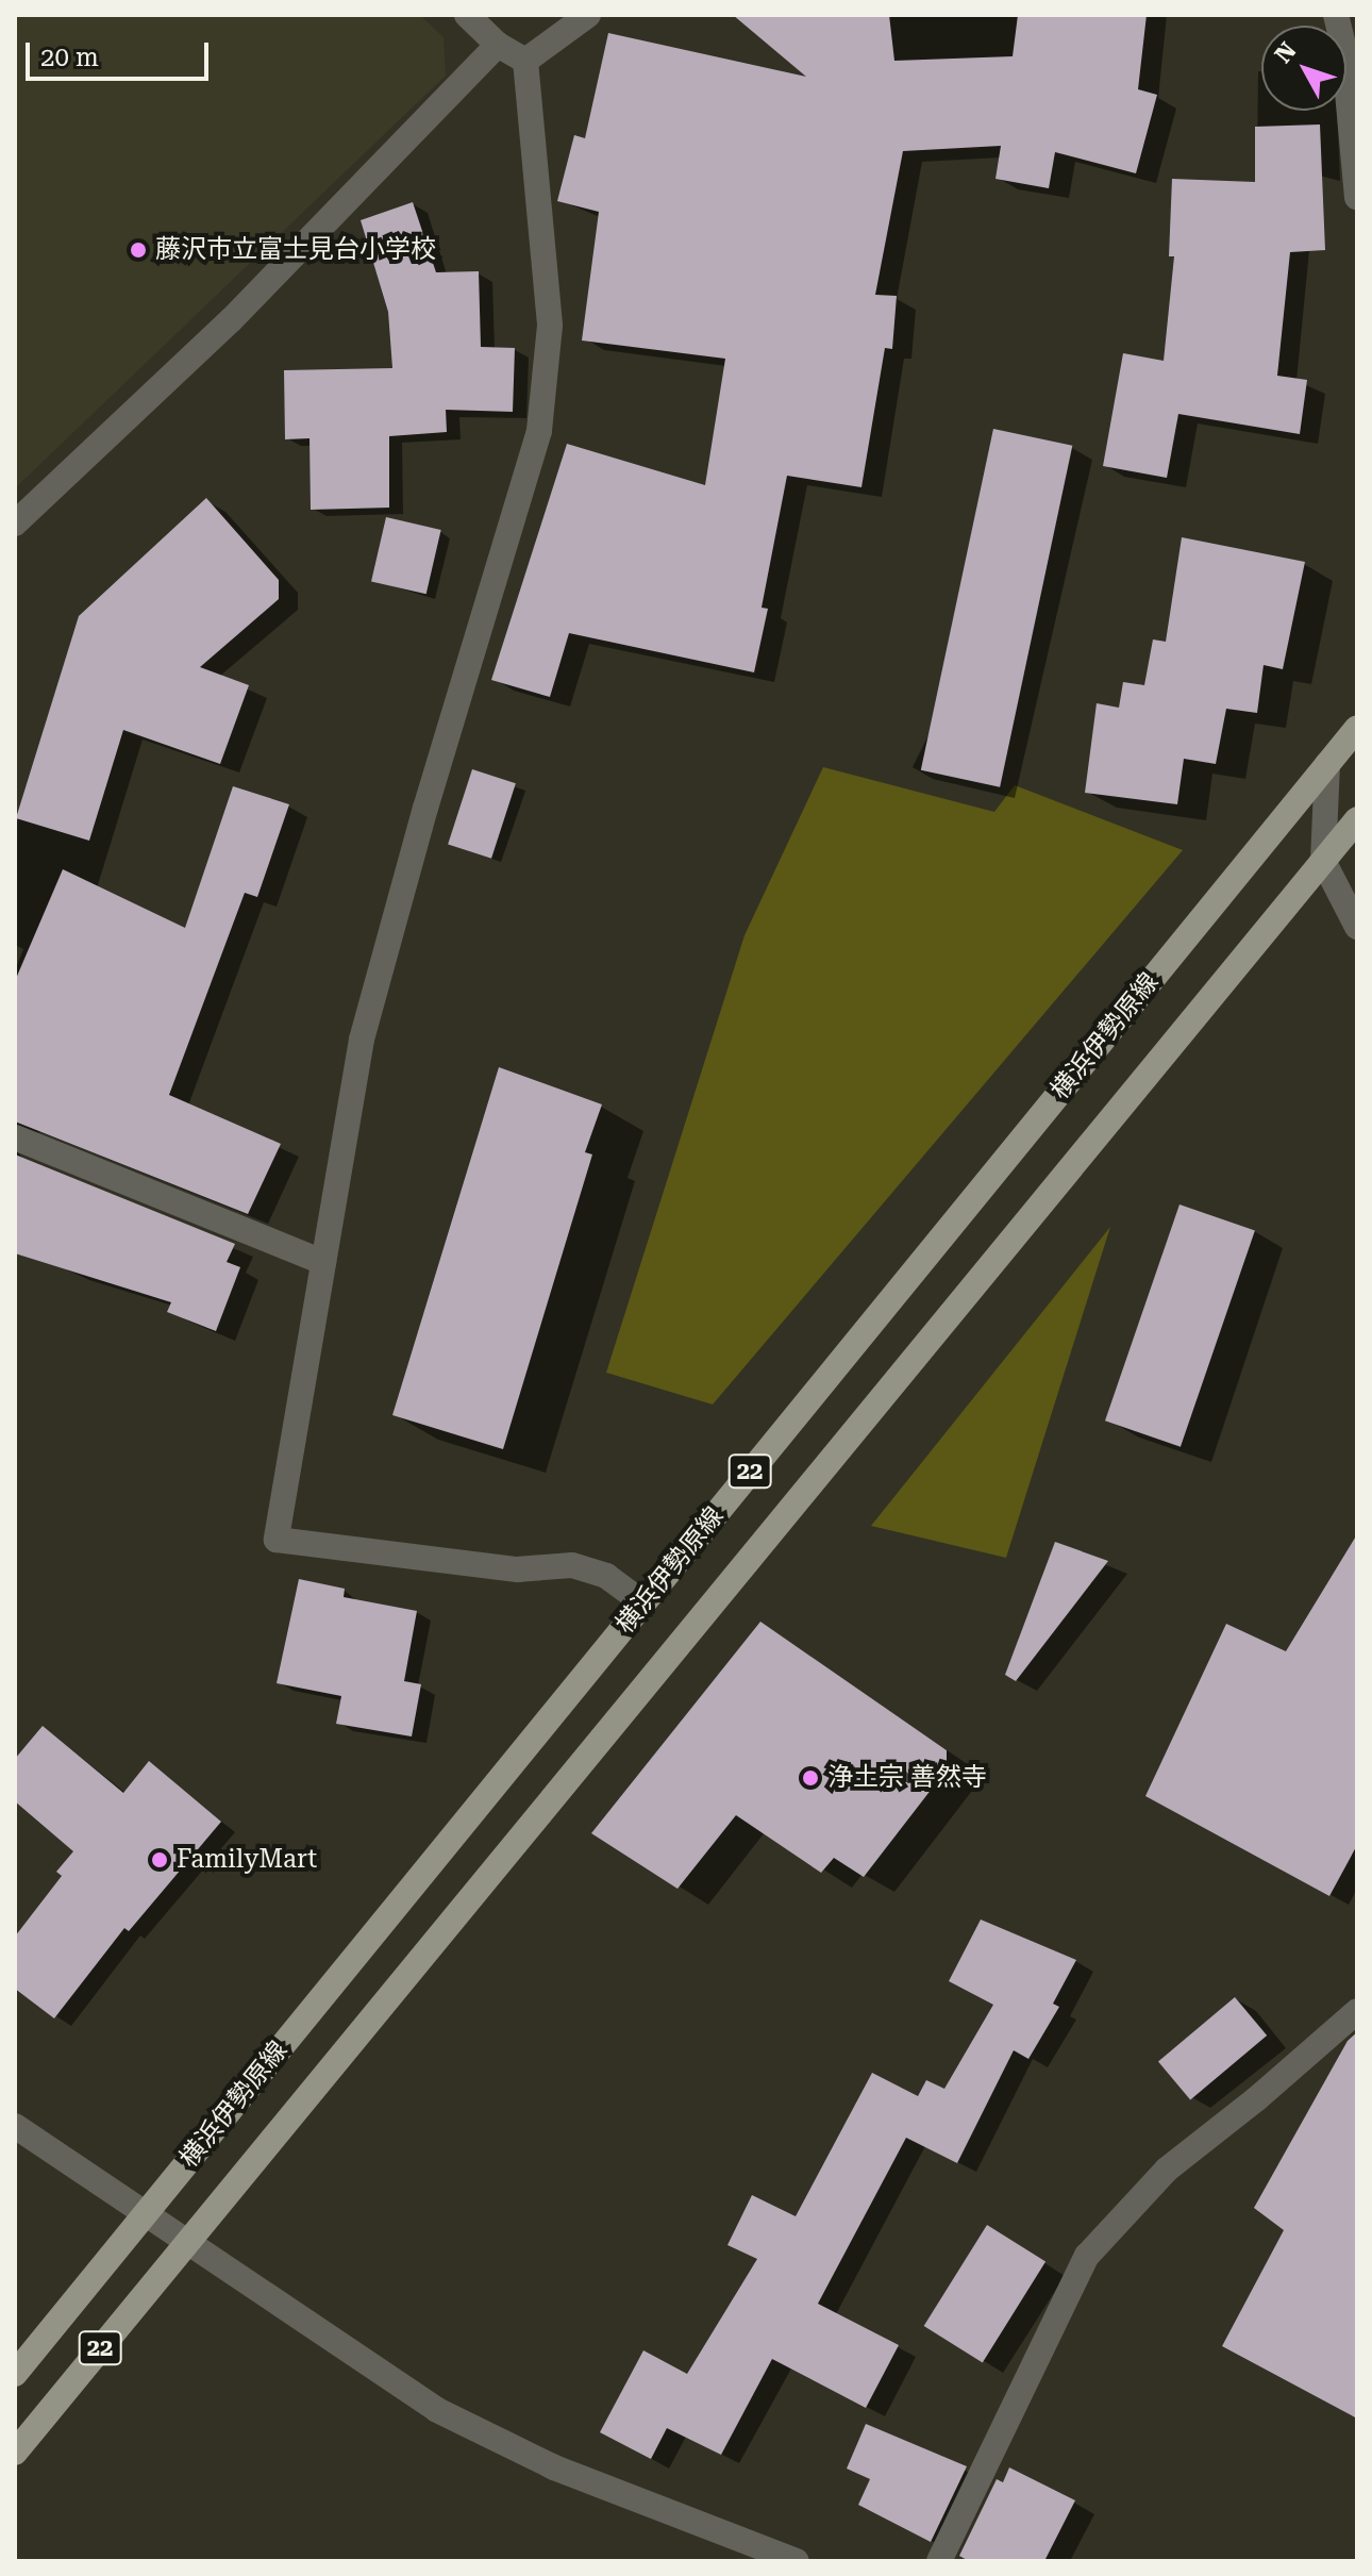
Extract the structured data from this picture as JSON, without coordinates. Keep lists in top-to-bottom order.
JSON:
{
  "streets": {
    "main road": ["横浜伊勢原線", "22"]
  },
  "places": ["藤沢市立富士見台小学校", "浄土宗 善然寺", "FamilyMart"],
  "scale_bar": "20 m",
  "north": "top left"
}
